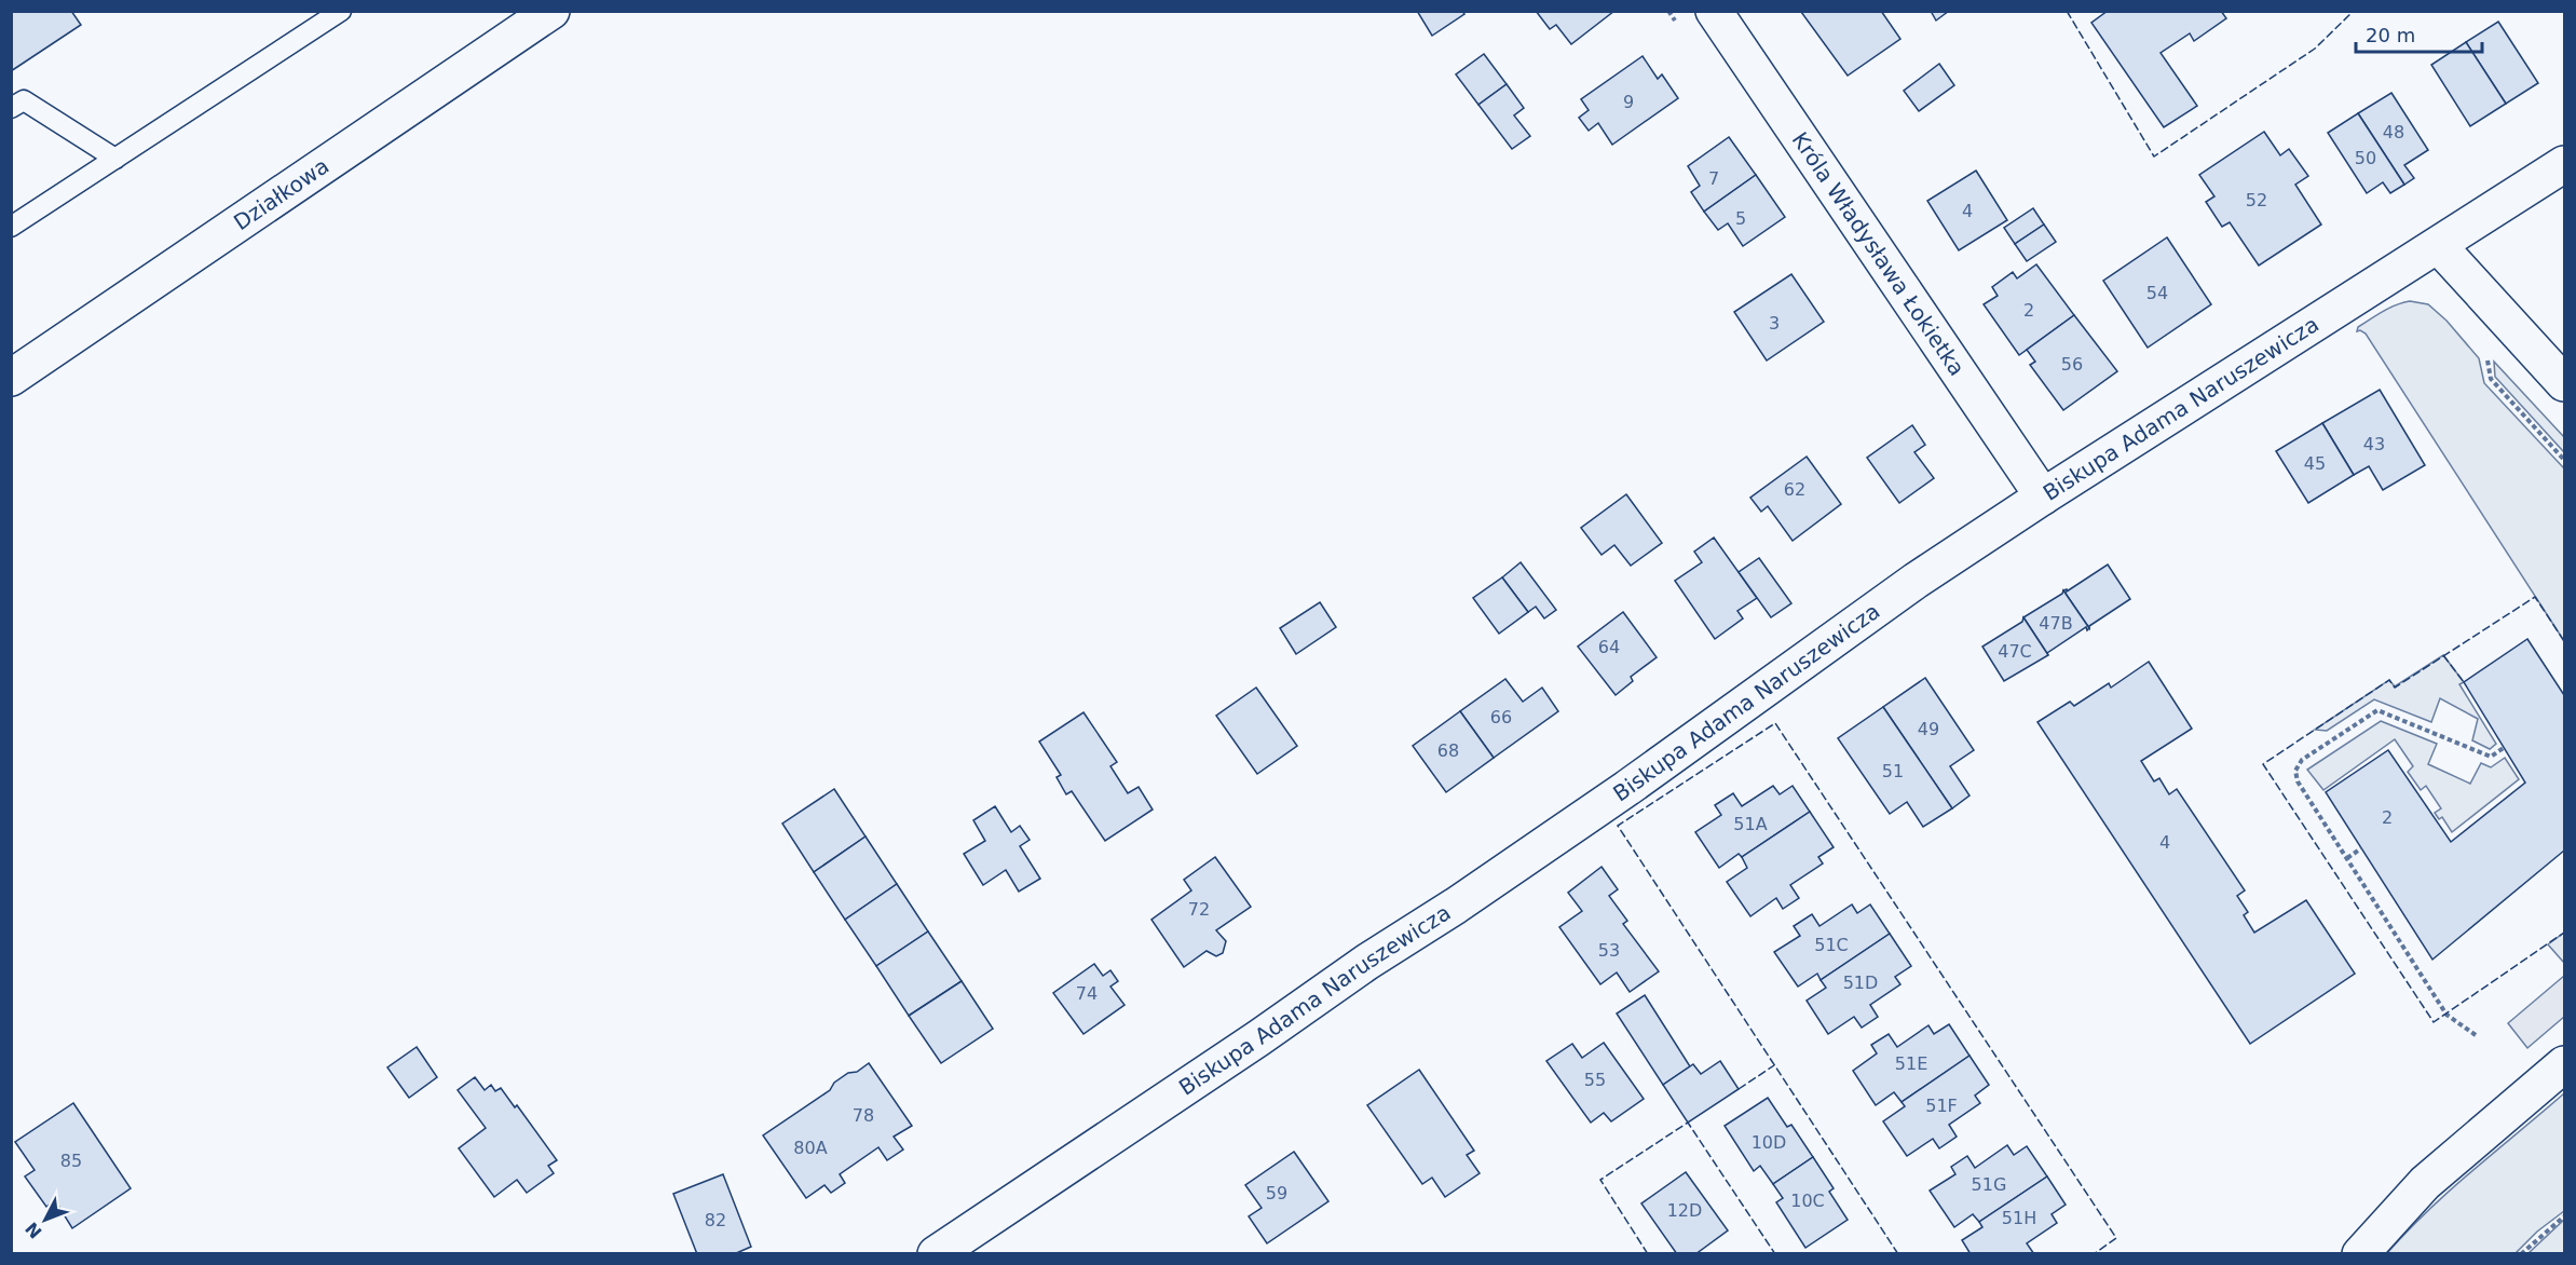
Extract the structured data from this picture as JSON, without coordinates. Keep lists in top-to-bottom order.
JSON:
{
  "streets": {
    "street": ["Działkowa", "Króla Władysława Łokietka", "Biskupa Adama Naruszewicza"]
  },
  "crossings": [
    ["Króla Władysława Łokietka", "Biskupa Adama Naruszewicza"]
  ],
  "house_numbers": [
    "9",
    "48",
    "50",
    "7",
    "52",
    "4",
    "5",
    "54",
    "2",
    "3",
    "56",
    "43",
    "45",
    "62",
    "47B",
    "64",
    "47C",
    "66",
    "49",
    "68",
    "51",
    "2",
    "51A",
    "4",
    "72",
    "51C",
    "53",
    "51D",
    "74",
    "51E",
    "55",
    "51F",
    "78",
    "10D",
    "80A",
    "85",
    "51G",
    "59",
    "10C",
    "12D",
    "51H",
    "82"
  ],
  "scale_bar": "20 m",
  "north": "bottom left"
}
